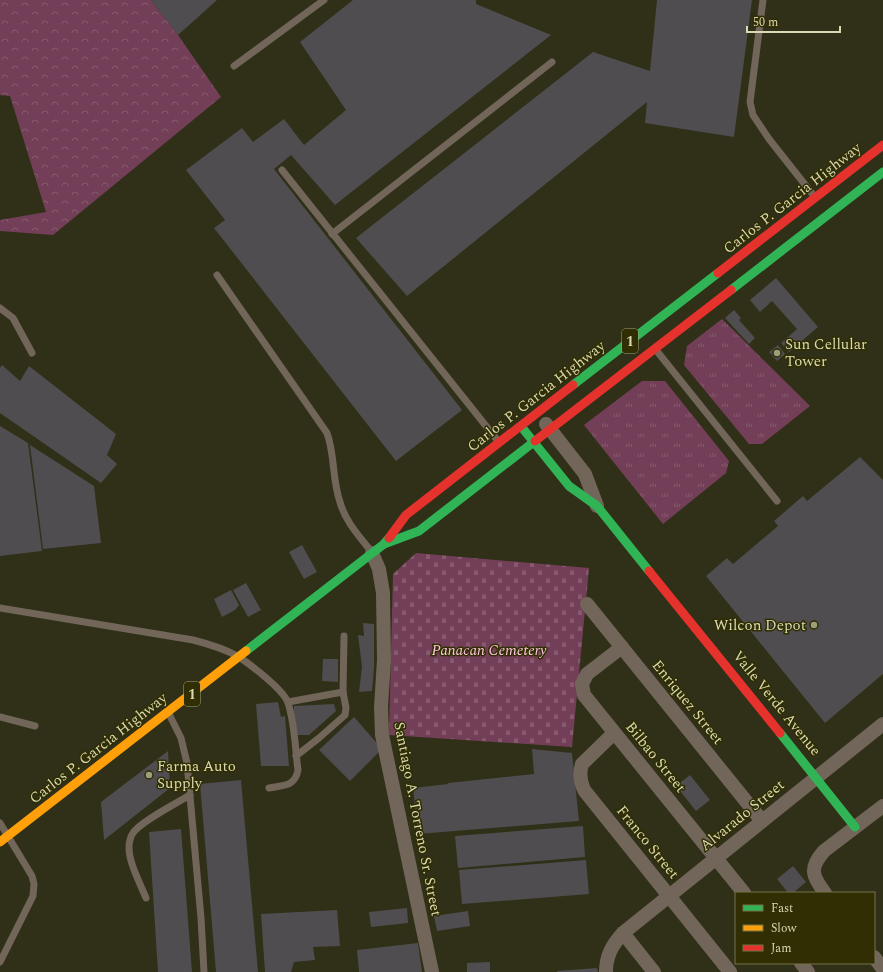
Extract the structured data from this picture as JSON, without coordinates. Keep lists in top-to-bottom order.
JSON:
{
  "streets": {
    "main road": ["Carlos P. Garcia Highway", "1", "Valle Verde Avenue"],
    "street": [
      "Enriquez Street",
      "Bilbao Street",
      "Alvarado Street",
      "Santiago A. Torreno Sr. Street",
      "Franco Street"
    ]
  },
  "crossings": [
    ["Carlos P. Garcia Highway", "Valle Verde Avenue"],
    ["Carlos P. Garcia Highway", "Santiago A. Torreno Sr. Street"],
    ["Enriquez Street", "Bilbao Street"],
    ["Enriquez Street", "Alvarado Street"],
    ["Valle Verde Avenue", "Alvarado Street"],
    ["Bilbao Street", "Alvarado Street"],
    ["Bilbao Street", "Franco Street"],
    ["Alvarado Street", "Franco Street"]
  ],
  "parks": ["Panacan Cemetery"],
  "places": ["Sun Cellular Tower", "Wilcon Depot", "Farma Auto Supply"],
  "legend": ["Fast", "Slow", "Jam"],
  "scale_bar": "50 m"
}
